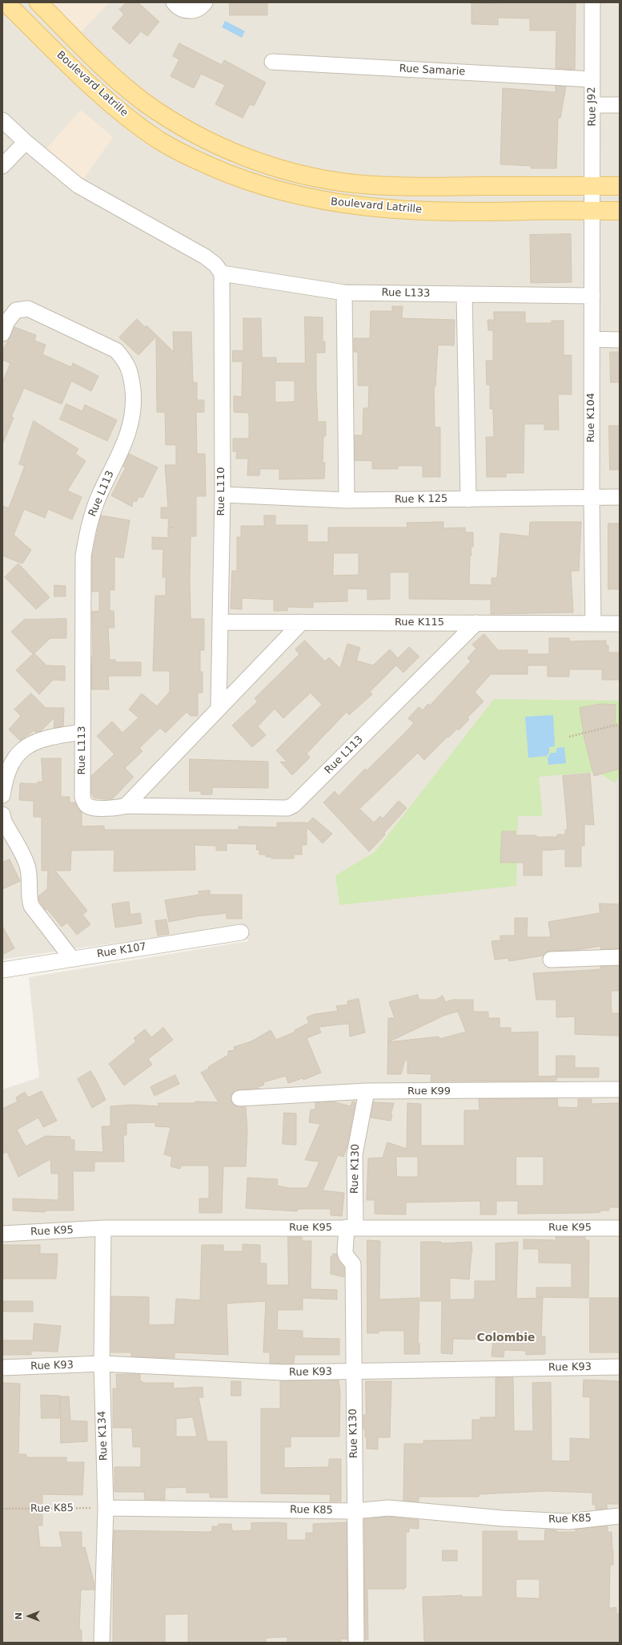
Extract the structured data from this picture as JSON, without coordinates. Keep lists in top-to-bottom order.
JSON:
{
  "streets": {
    "main road": ["Boulevard Latrille"],
    "street": [
      "Rue Samarie",
      "Rue J92",
      "Rue L133",
      "Rue K104",
      "Rue L110",
      "Rue L113",
      "Rue K 125",
      "Rue K115",
      "Rue K107",
      "Rue K99",
      "Rue K130",
      "Rue K95",
      "Rue K93",
      "Rue K134",
      "Rue K85"
    ]
  },
  "crossings": [
    ["Rue Samarie", "Rue J92"],
    ["Boulevard Latrille", "Rue J92"],
    ["Boulevard Latrille", "Rue K104"],
    ["Rue J92", "Rue K104"],
    ["Rue L133", "Rue K104"],
    ["Rue L133", "Rue L110"],
    ["Rue K104", "Rue K 125"],
    ["Rue K104", "Rue K115"],
    ["Rue L110", "Rue K 125"],
    ["Rue L110", "Rue K115"],
    ["Rue L113", "Rue K115"],
    ["Rue K99", "Rue K130"],
    ["Rue K130", "Rue K95"],
    ["Rue K130", "Rue K93"],
    ["Rue K130", "Rue K85"],
    ["Rue K95", "Rue K134"],
    ["Rue K93", "Rue K134"],
    ["Rue K134", "Rue K85"]
  ],
  "districts": ["Colombie"],
  "north": "left"
}
